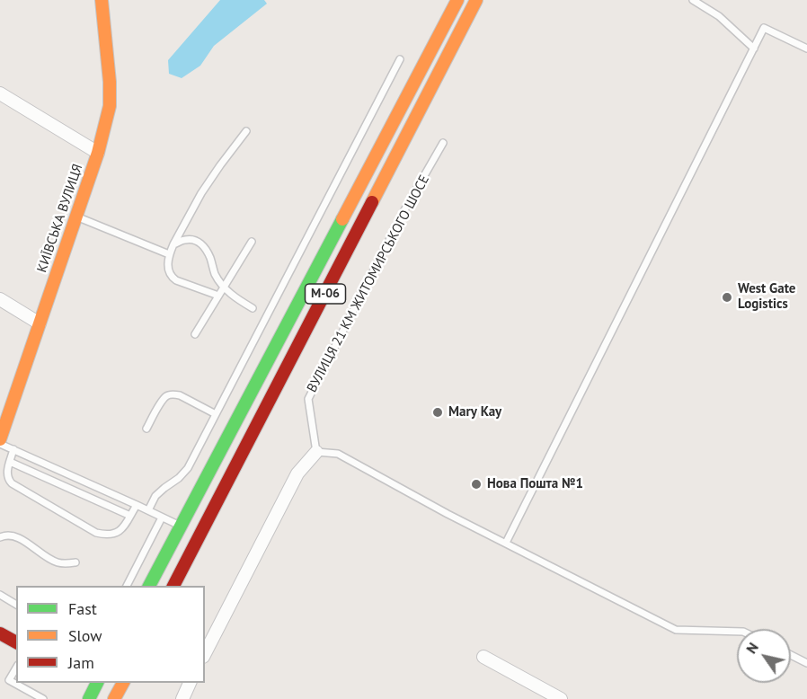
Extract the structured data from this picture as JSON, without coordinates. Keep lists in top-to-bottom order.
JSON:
{
  "streets": {
    "main road": ["КИЇВСЬКА ВУЛИЦЯ", "М-06"],
    "lane": ["ВУЛИЦЯ 21 КМ ЖИТОМИРСЬКОГО ШОСЕ"]
  },
  "places": ["West Gate Logistics", "Mary Kay", "Нова Пошта №1"],
  "legend": ["Fast", "Slow", "Jam"],
  "north": "top left"
}
